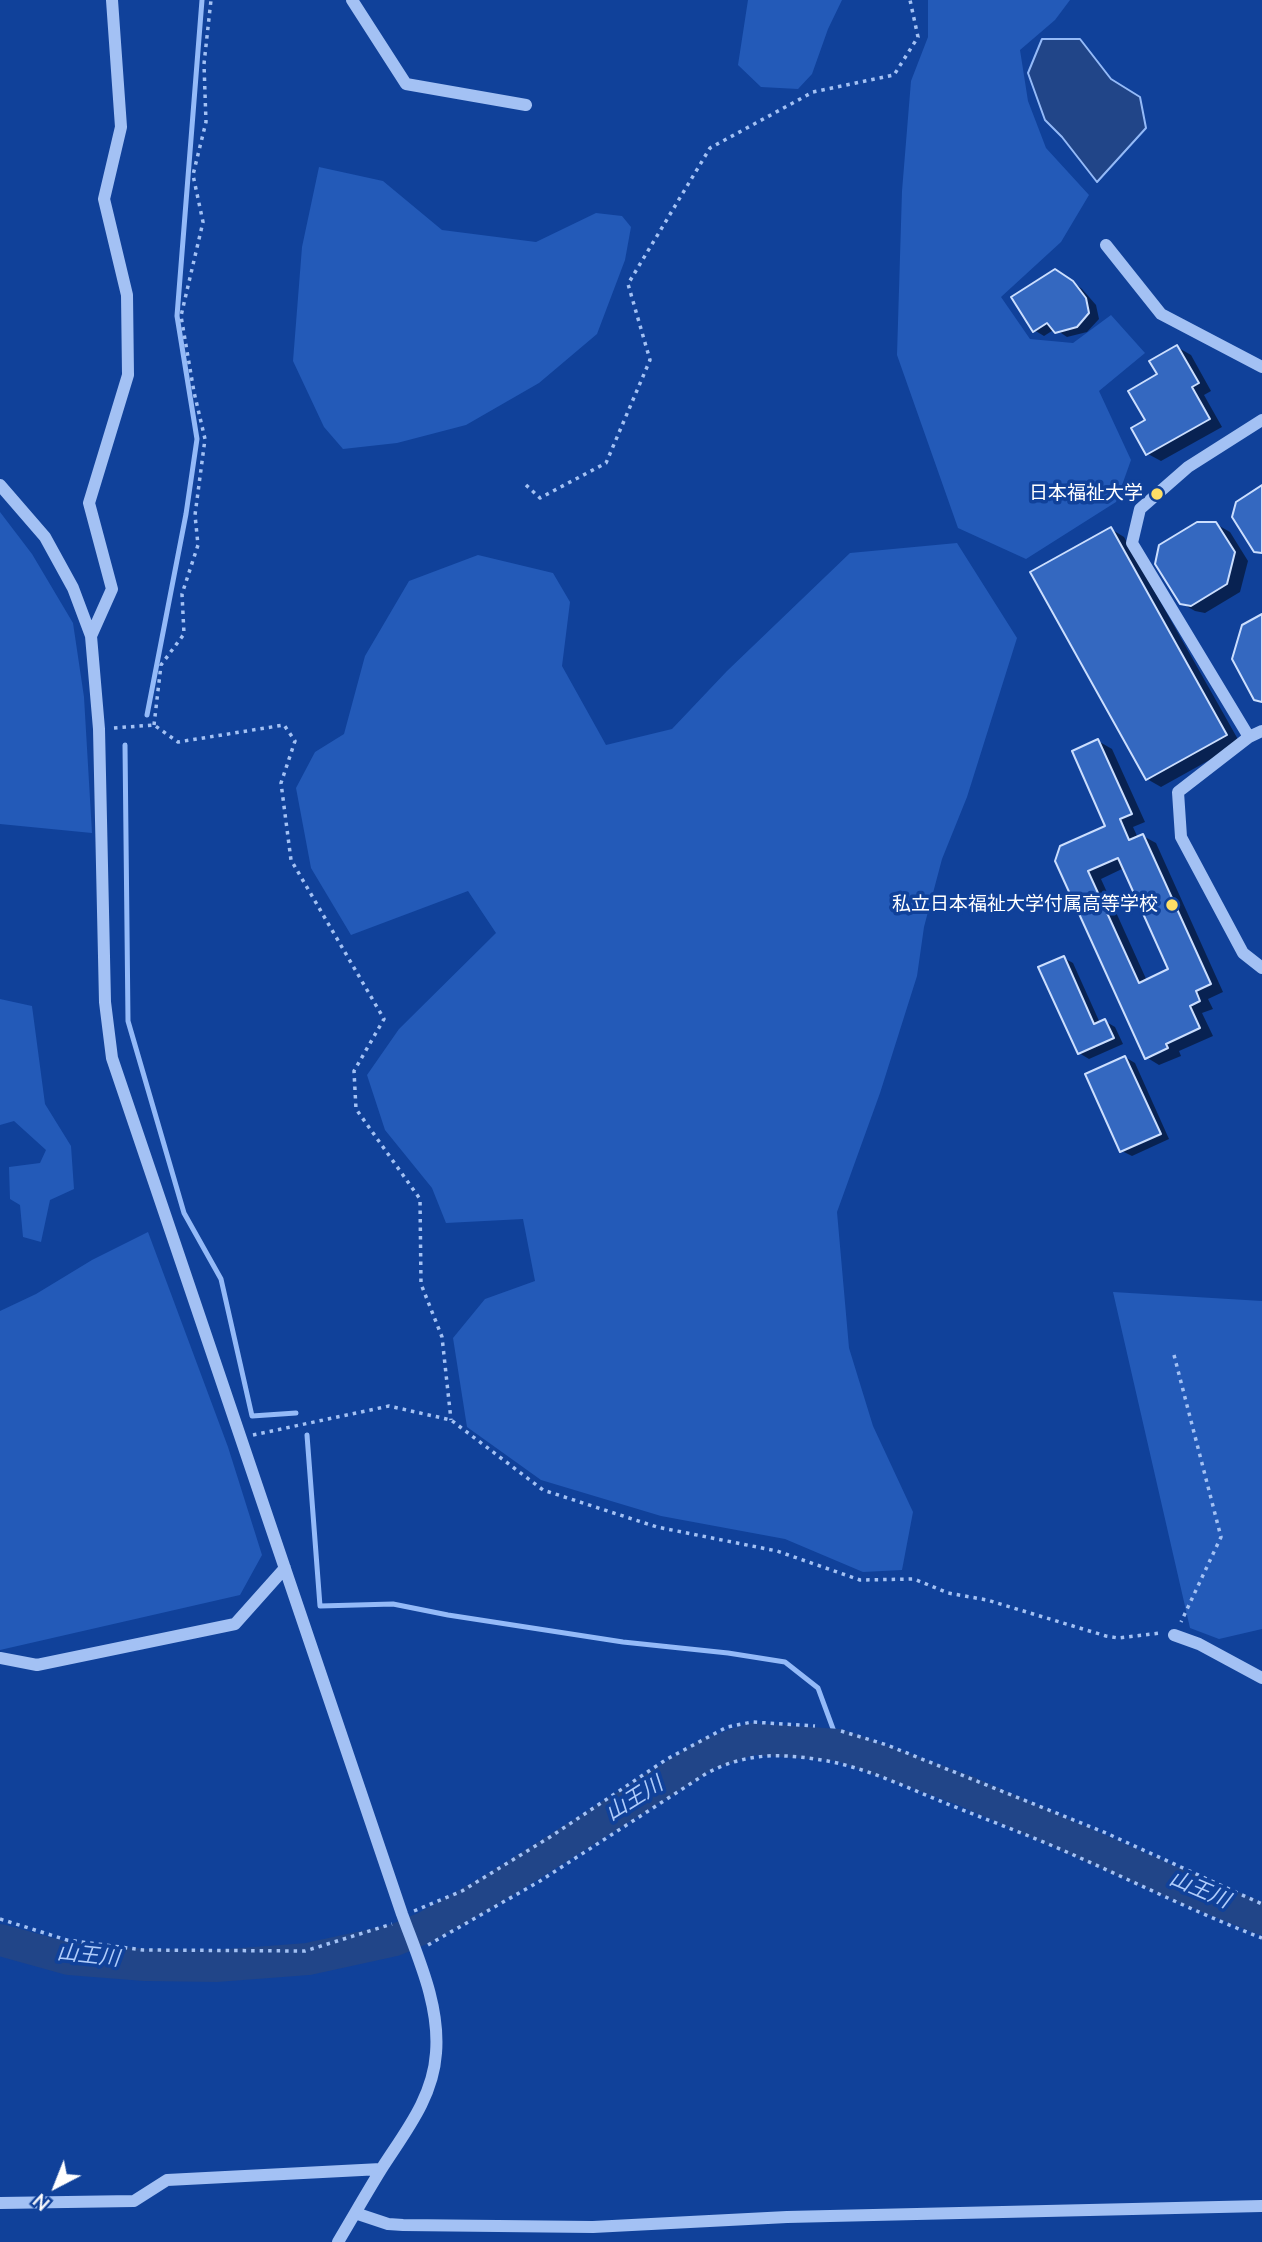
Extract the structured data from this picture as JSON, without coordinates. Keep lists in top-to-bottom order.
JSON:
{
  "water": ["山王川"],
  "places": ["日本福祉大学", "私立日本福祉大学付属高等学校"],
  "north": "bottom left"
}
